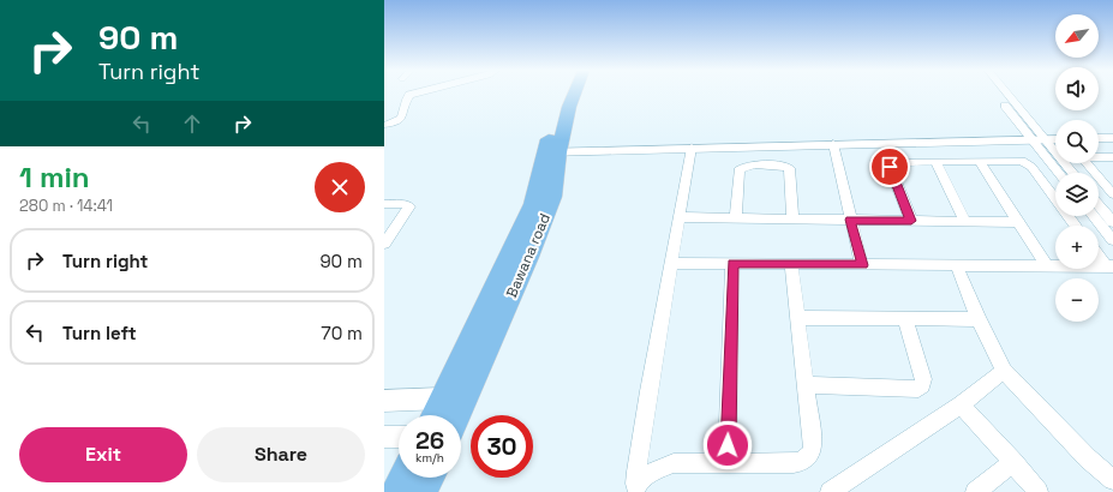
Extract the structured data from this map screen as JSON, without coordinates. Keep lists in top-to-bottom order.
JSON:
{
  "streets": {
    "main road": ["Bawana road"]
  },
  "north": "bottom left",
  "page": {
    "turn": ["90 m", "Turn right"],
    "map_buttons": ["+", "−"],
    "heading": ["1 min", "280 m · 14:41"],
    "list": [
      {
        "name": "Turn right",
        "value": "90 m"
      },
      {
        "name": "Turn left",
        "value": "70 m"
      }
    ],
    "speed": "26 km/h",
    "limit": "30",
    "buttons": ["Exit", "Share"]
  }
}
